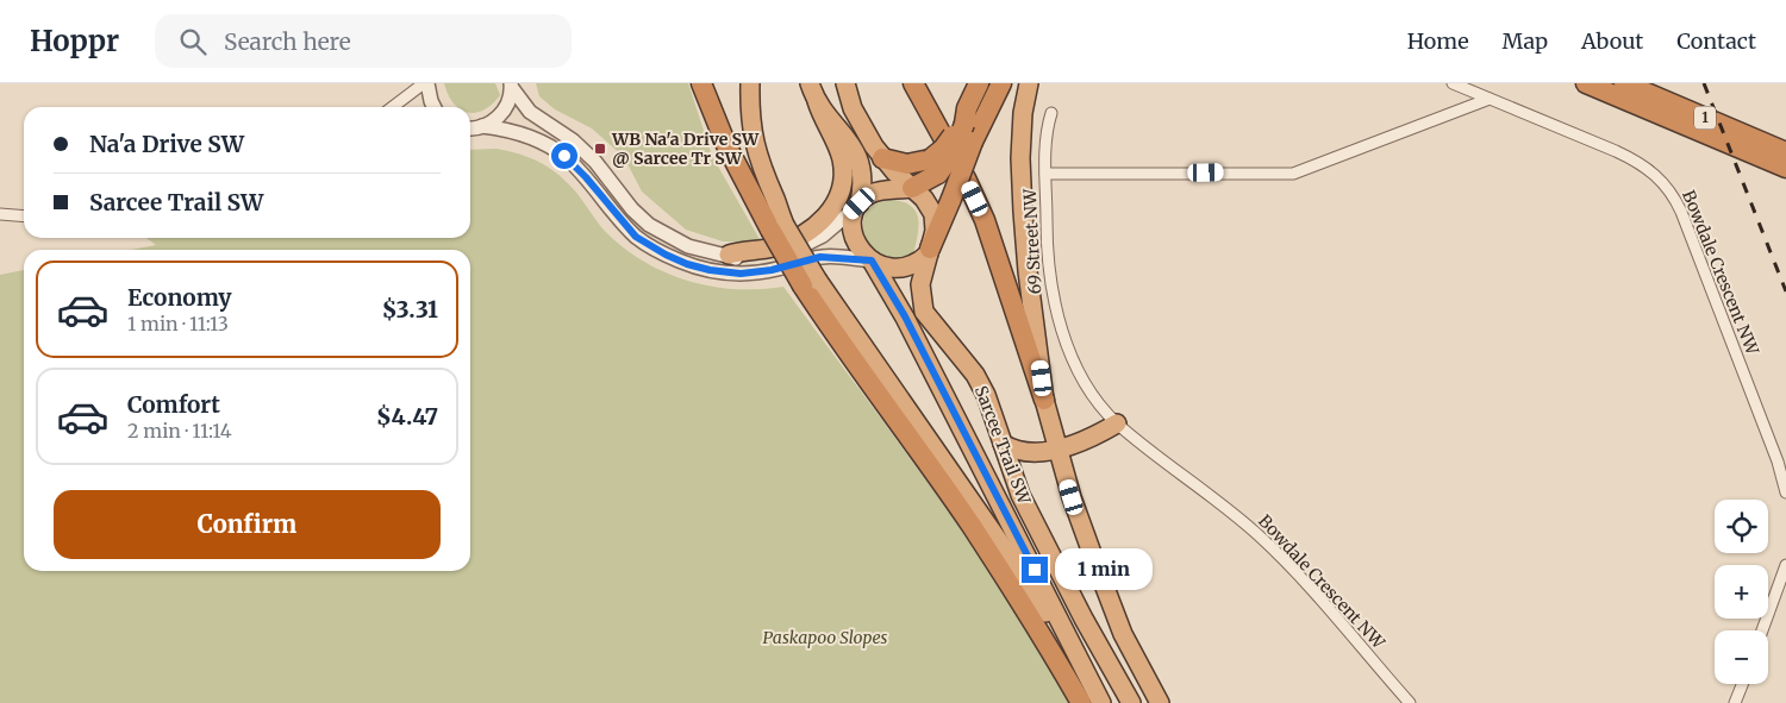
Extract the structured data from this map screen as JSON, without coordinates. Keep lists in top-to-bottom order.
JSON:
{
  "streets": {
    "highway": ["1", "Sarcee Trail SW"],
    "street": ["69 Street NW", "Bowdale Crescent NW"]
  },
  "crossings": [
    ["69 Street NW", "Bowdale Crescent NW"]
  ],
  "parks": ["Paskapoo Slopes"],
  "places": {
    "transit": ["WB Na'a Drive SW @ Sarcee Tr SW"]
  },
  "page": {
    "header": "Hoppr",
    "search": "Search here",
    "nav": [
      "Home",
      "Map",
      "About",
      "Contact"
    ],
    "banner": ["Na'a Drive SW", "Sarcee Trail SW"],
    "list": [
      {
        "name": "Economy",
        "note": "1 min · 11:13",
        "value": "$3.31"
      },
      {
        "name": "Comfort",
        "note": "2 min · 11:14",
        "value": "$4.47"
      }
    ],
    "buttons": "Confirm",
    "map_buttons": ["+", "−"],
    "bubble": "1 min"
  }
}
